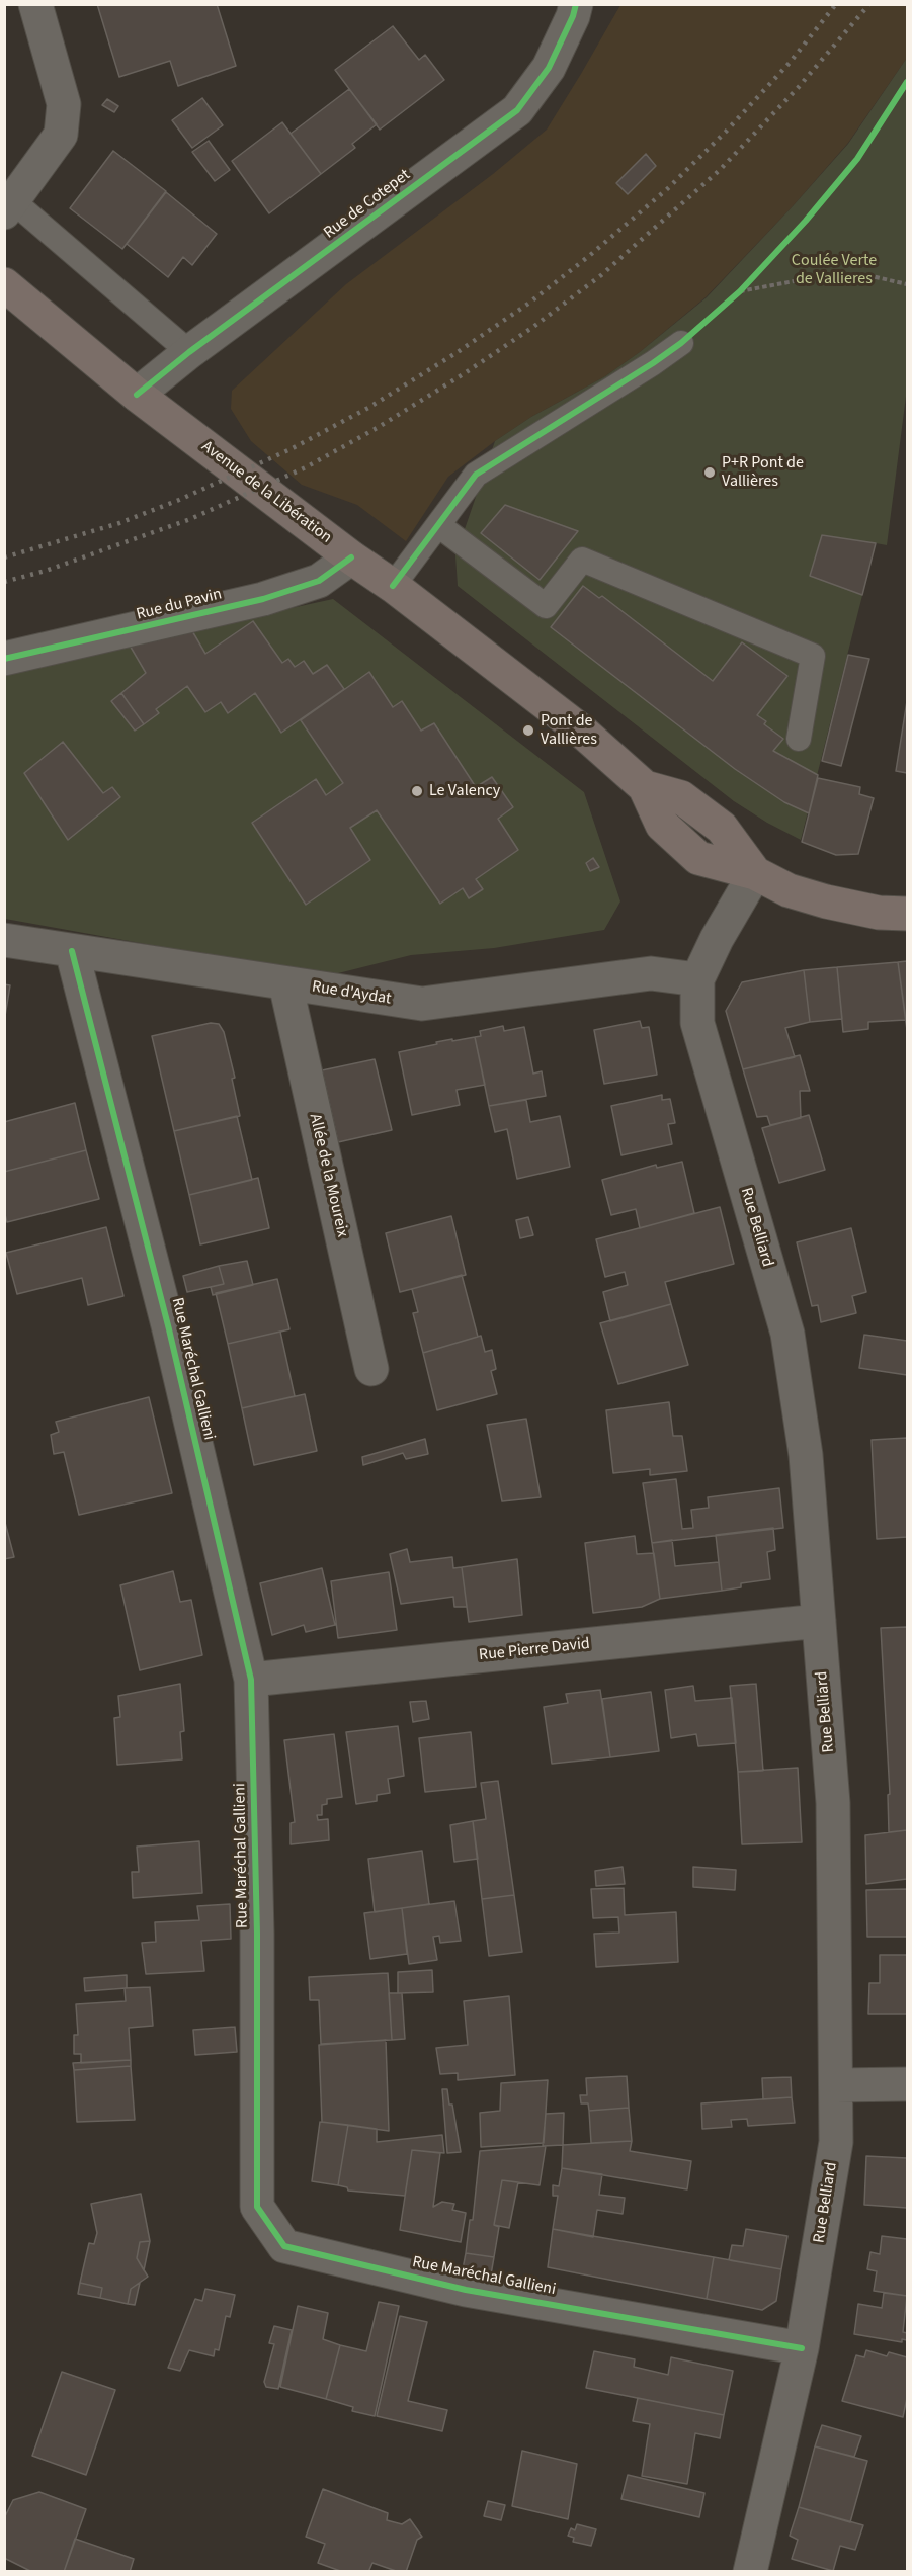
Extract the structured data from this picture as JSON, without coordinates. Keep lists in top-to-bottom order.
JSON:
{
  "streets": {
    "main road": ["Avenue de la Libération"],
    "street": [
      "Rue de Cotepet",
      "Rue du Pavin",
      "Rue d'Aydat",
      "Allée de la Moureix",
      "Rue Belliard",
      "Rue Maréchal Gallieni",
      "Rue Pierre David"
    ]
  },
  "crossings": [
    ["Rue de Cotepet", "Avenue de la Libération"],
    ["Avenue de la Libération", "Rue du Pavin"],
    ["Avenue de la Libération", "Rue Belliard"],
    ["Rue d'Aydat", "Allée de la Moureix"],
    ["Rue d'Aydat", "Rue Belliard"],
    ["Rue d'Aydat", "Rue Maréchal Gallieni"],
    ["Rue Belliard", "Rue Maréchal Gallieni"],
    ["Rue Belliard", "Rue Pierre David"],
    ["Rue Maréchal Gallieni", "Rue Pierre David"]
  ],
  "parks": ["Coulée Verte de Vallieres"],
  "places": ["P+R Pont de Vallières", "Pont de Vallières", "Le Valency"]
}
